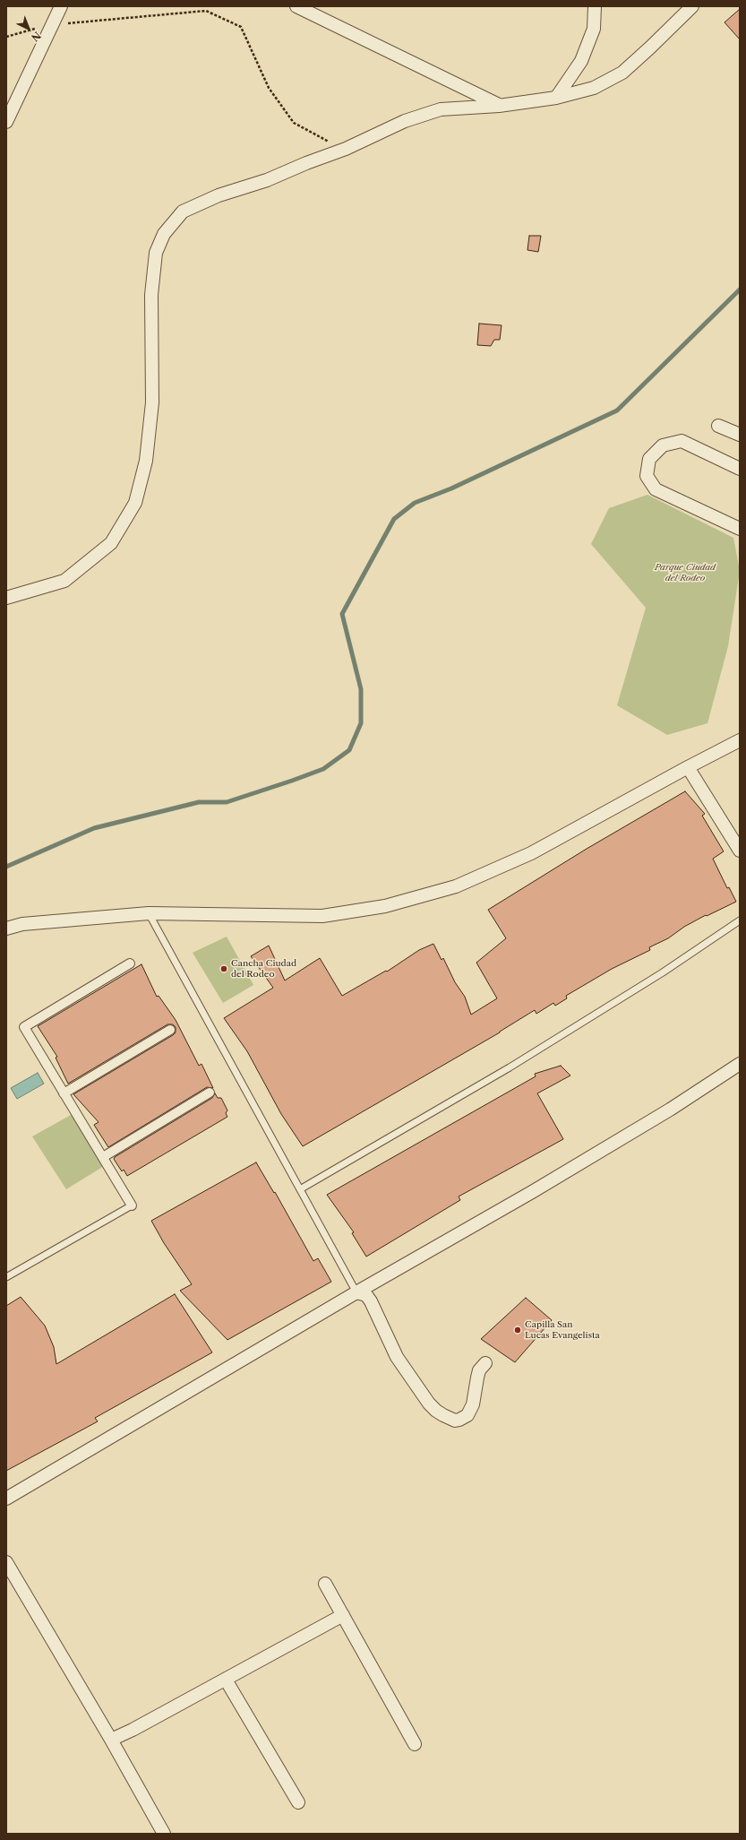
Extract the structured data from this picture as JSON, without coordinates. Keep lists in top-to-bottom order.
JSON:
{
  "parks": ["Parque Ciudad del Rodeo"],
  "places": ["Cancha Ciudad del Rodeo", "Capilla San Lucas Evangelista"],
  "north": "bottom right"
}
